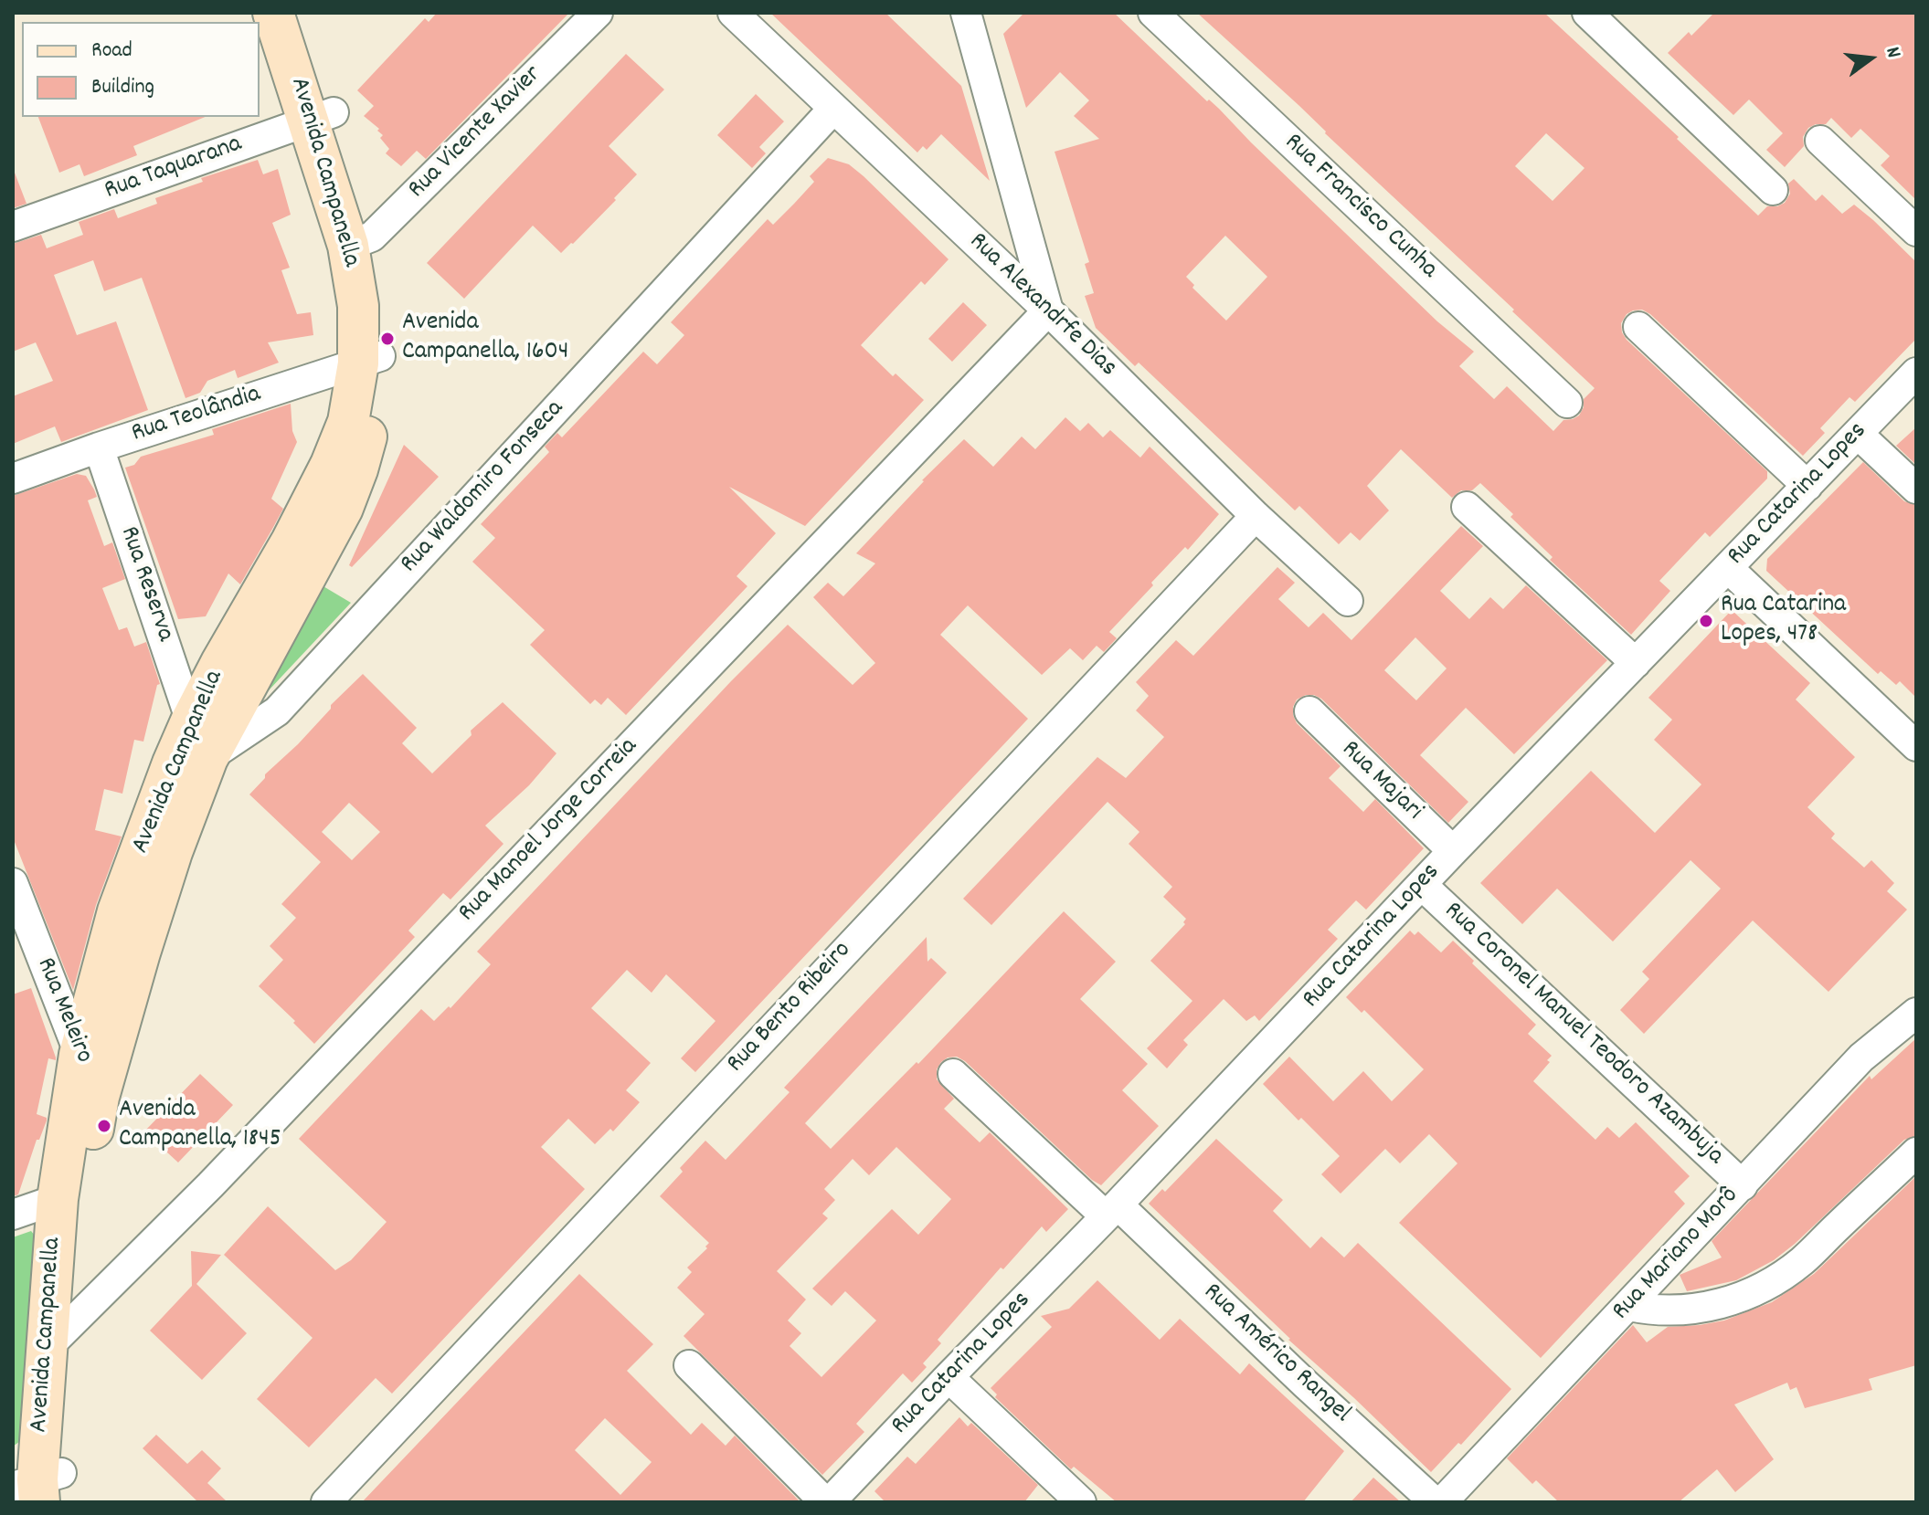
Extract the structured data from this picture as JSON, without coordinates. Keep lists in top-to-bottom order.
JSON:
{
  "streets": {
    "main road": ["Avenida Campanella"],
    "street": [
      "Rua Vicente Xavier",
      "Rua Taquarana",
      "Rua Francisco Cunha",
      "Rua Alexandrfe Dias",
      "Rua Teolândia",
      "Rua Waldomiro Fonseca",
      "Rua Catarina Lopes",
      "Rua Reserva",
      "Rua Majari",
      "Rua Manoel Jorge Correia",
      "Rua Bento Ribeiro",
      "Rua Meleiro",
      "Rua Coronel Manuel Teodoro Azambuja",
      "Rua Mariano Morô",
      "Rua Américo Rangel"
    ]
  },
  "crossings": [
    ["Rua Vicente Xavier", "Avenida Campanella"],
    ["Rua Taquarana", "Avenida Campanella"],
    ["Avenida Campanella", "Rua Teolândia"],
    ["Avenida Campanella", "Rua Waldomiro Fonseca"],
    ["Avenida Campanella", "Rua Reserva"],
    ["Avenida Campanella", "Rua Manoel Jorge Correia"],
    ["Avenida Campanella", "Rua Meleiro"],
    ["Rua Alexandrfe Dias", "Rua Waldomiro Fonseca"],
    ["Rua Alexandrfe Dias", "Rua Manoel Jorge Correia"],
    ["Rua Alexandrfe Dias", "Rua Bento Ribeiro"],
    ["Rua Teolândia", "Rua Reserva"],
    ["Rua Catarina Lopes", "Rua Majari"],
    ["Rua Catarina Lopes", "Rua Coronel Manuel Teodoro Azambuja"],
    ["Rua Catarina Lopes", "Rua Américo Rangel"],
    ["Rua Coronel Manuel Teodoro Azambuja", "Rua Mariano Morô"]
  ],
  "places": ["Avenida Campanella, 1604", "Rua Catarina Lopes, 478", "Avenida Campanella, 1845"],
  "legend": ["Road", "Building"],
  "north": "right"
}
